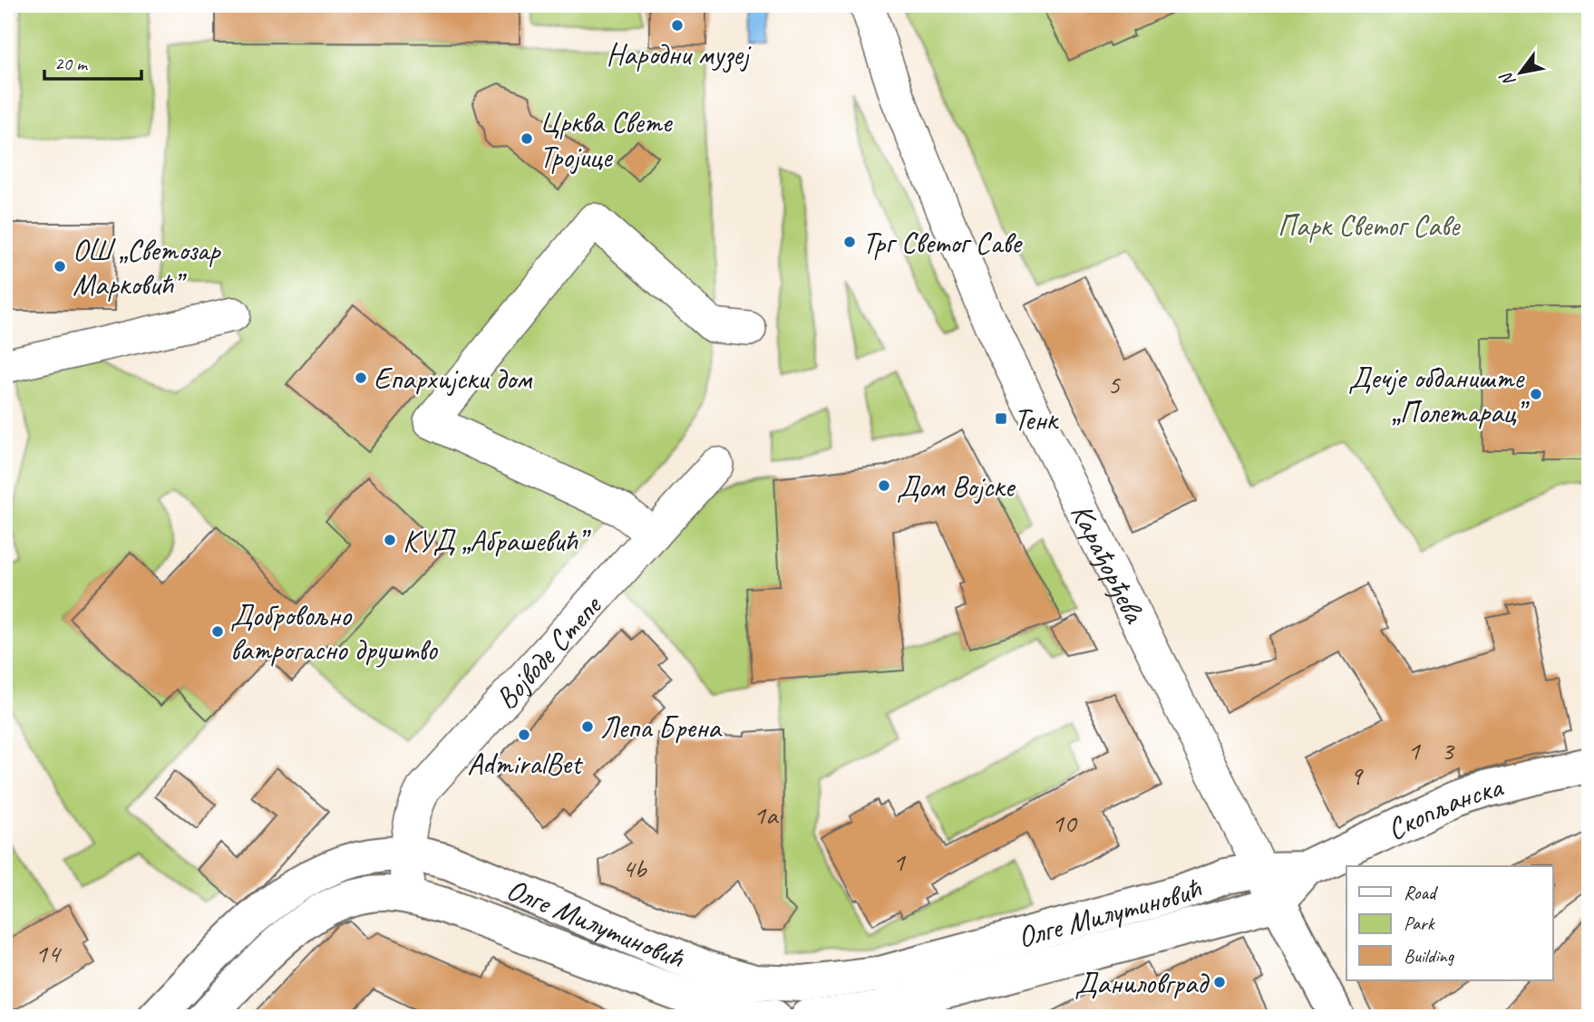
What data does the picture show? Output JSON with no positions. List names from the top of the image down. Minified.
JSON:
{"streets":{"street":["Карађорђева","Војводе Степе","Скопљанска","Олге Милутиновић"]},"crossings":[["Карађорђева","Олге Милутиновић"],["Војводе Степе","Олге Милутиновић"],["Скопљанска","Олге Милутиновић"]],"parks":["Парк Светог Саве"],"places":{"other":["Народни музеј","Црква Свете Тројице","Трг Светог Саве","ОШ „Светозар Марковић”","Епархијски дом","Дечје обданиште „Полетарац”","Дом Војске","КУД „Абрашевић”","Добровољно ватрогасно друштво","Лепа Брена","AdmiralBet","Даниловград"],"transit":["Тенк"]},"house_numbers":["5","1","3","9","1a","10","1","4b","14"],"legend":["Road","Park","Building"],"scale_bar":"20 m","north":"bottom left"}
